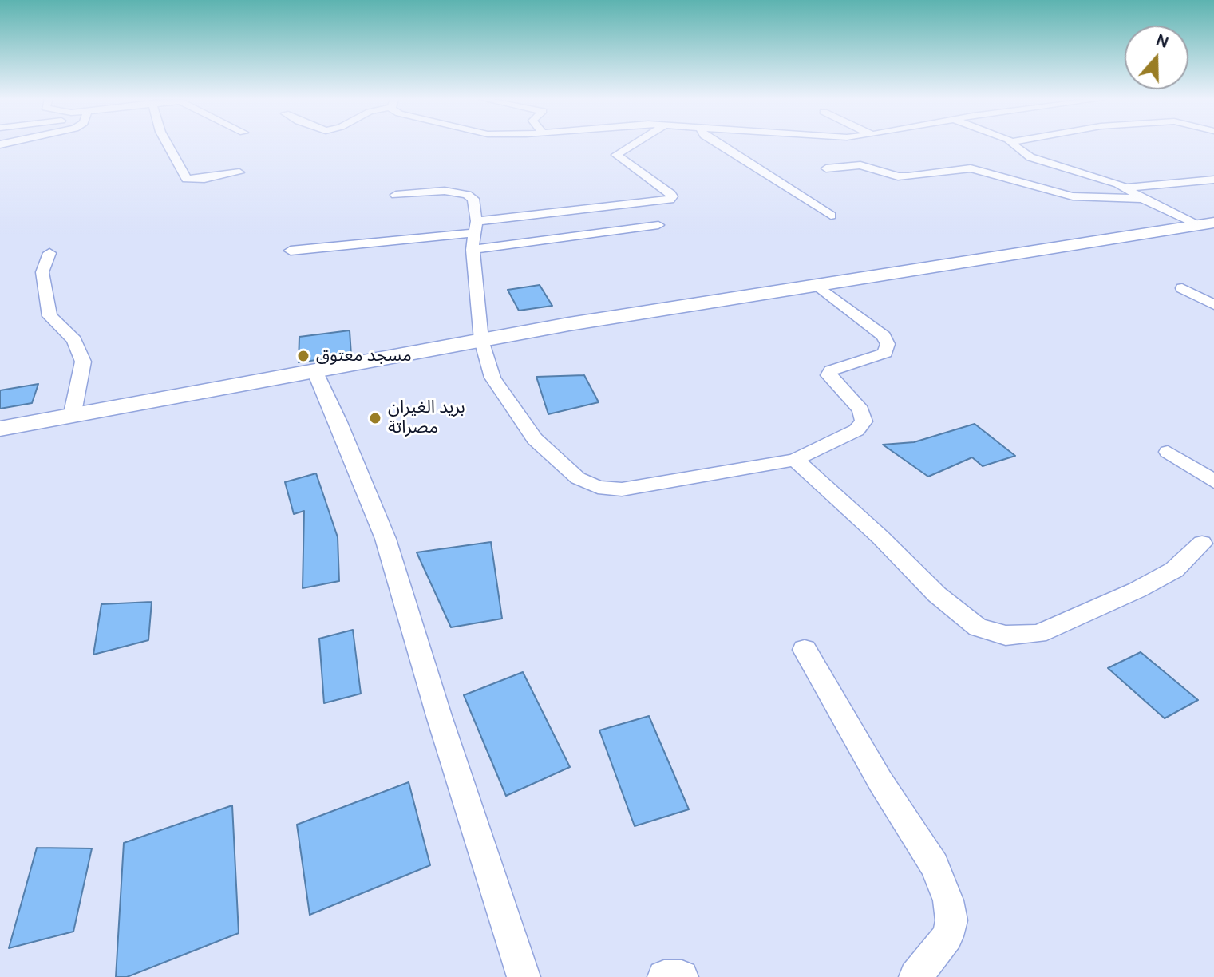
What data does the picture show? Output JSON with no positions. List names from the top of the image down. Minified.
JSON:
{"places":["مسجد معتوق","بريد الغيران مصراتة"],"north":"top"}
